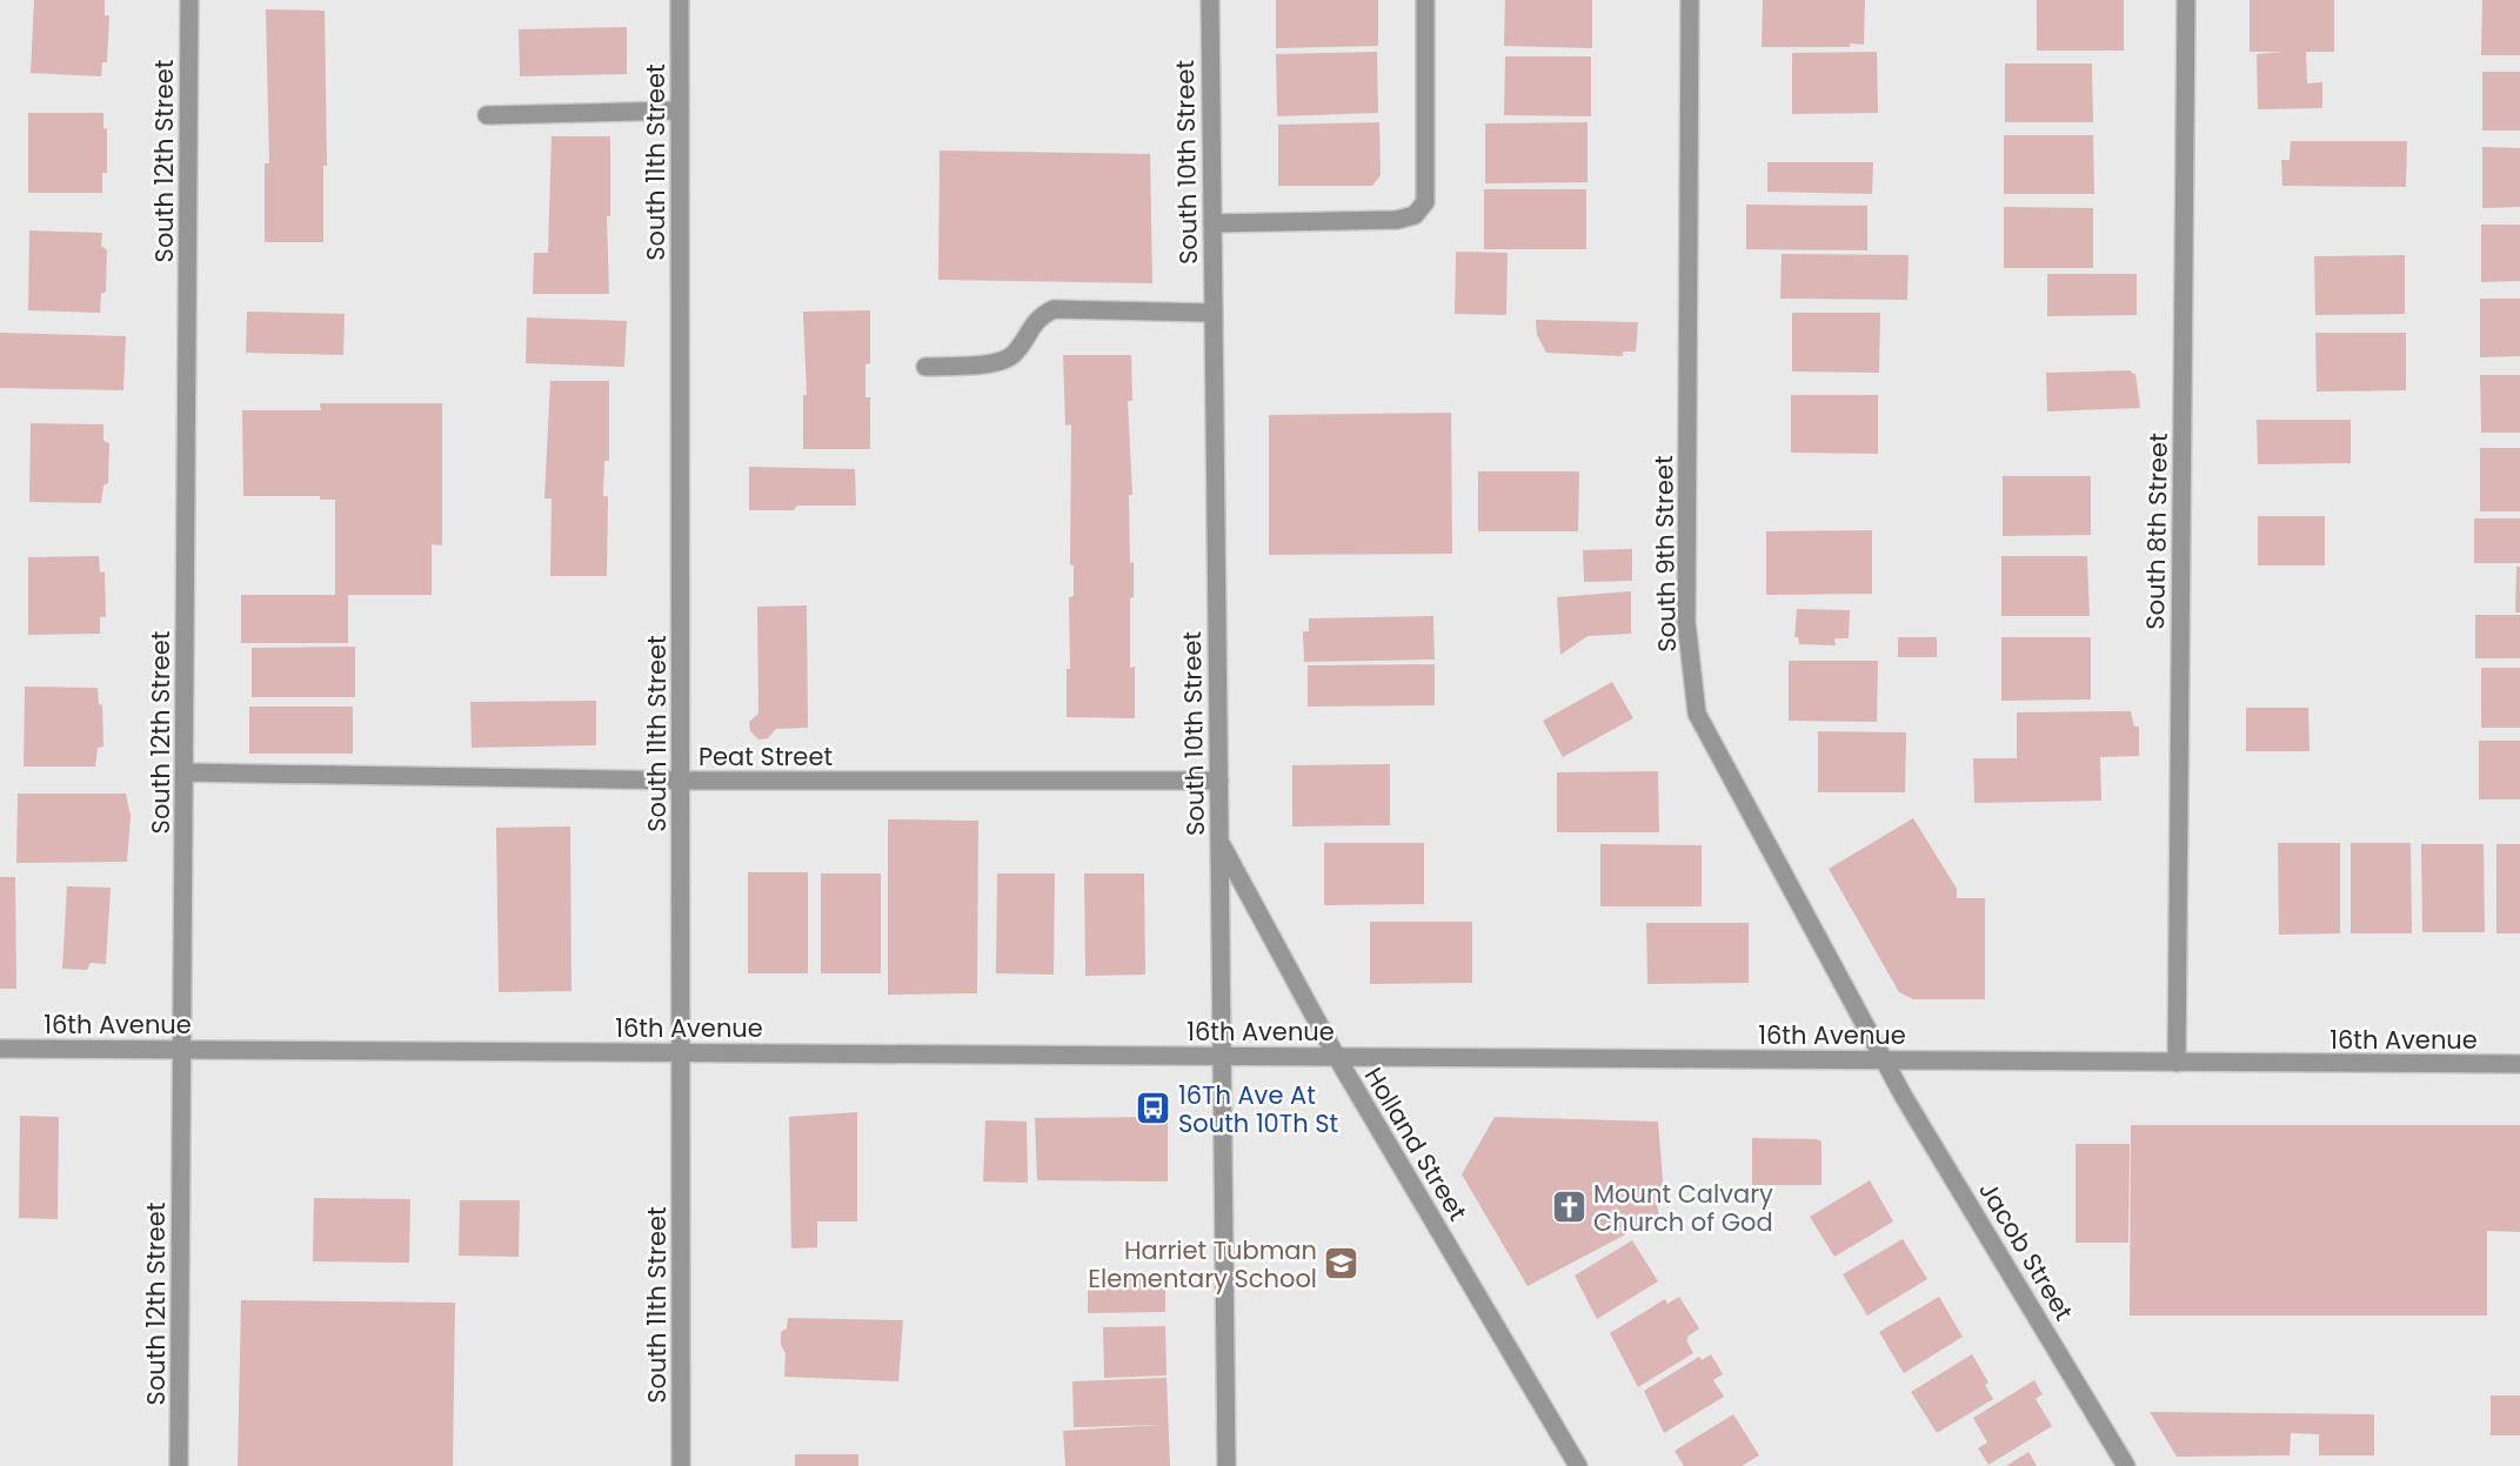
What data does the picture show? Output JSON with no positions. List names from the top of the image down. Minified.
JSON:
{"streets":{"street":["South 12th Street","South 11th Street","South 10th Street","South 8th Street","South 9th Street","Peat Street","16th Avenue","Holland Street","Jacob Street"]},"crossings":[["South 12th Street","Peat Street"],["South 12th Street","16th Avenue"],["South 11th Street","Peat Street"],["South 11th Street","16th Avenue"],["South 10th Street","Peat Street"],["South 10th Street","16th Avenue"],["South 10th Street","Holland Street"],["South 8th Street","16th Avenue"],["South 9th Street","16th Avenue"],["South 9th Street","Jacob Street"],["16th Avenue","Holland Street"],["16th Avenue","Jacob Street"]],"places":{"bus stop":["16Th Ave At South 10Th St"],"church":["Mount Calvary Church of God"],"school or university":["Harriet Tubman Elementary School"]}}
